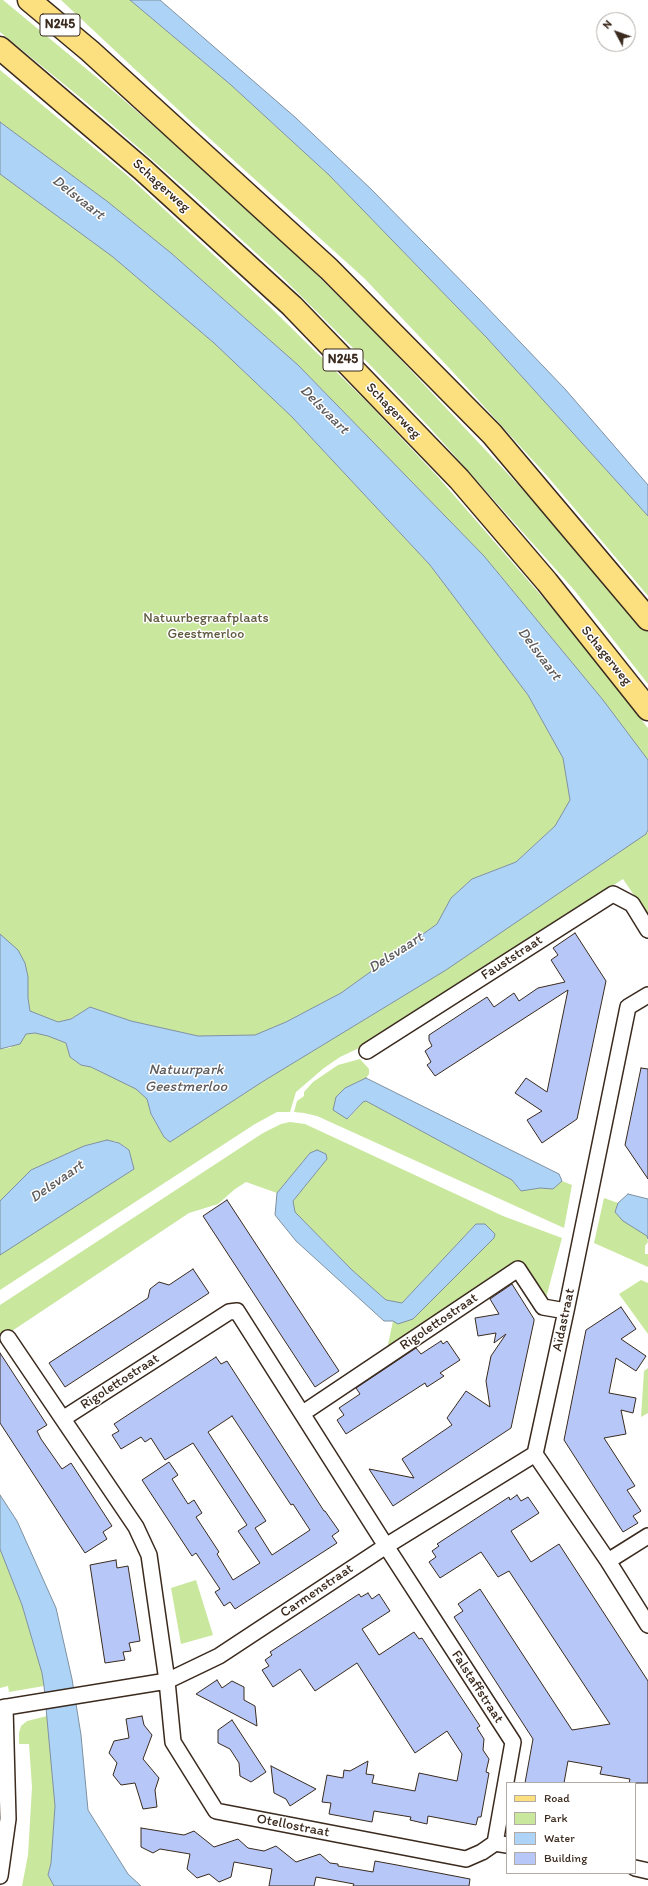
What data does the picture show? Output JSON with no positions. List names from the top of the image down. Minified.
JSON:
{"streets":{"main road":["N245","Schagerweg"],"street":["Fauststraat","Aïdastraat","Rigolettostraat","Carmenstraat","Falstaffstraat","Otellostraat"]},"crossings":[["Aïdastraat","Rigolettostraat"],["Aïdastraat","Carmenstraat"],["Rigolettostraat","Carmenstraat"],["Rigolettostraat","Falstaffstraat"],["Carmenstraat","Falstaffstraat"],["Carmenstraat","Otellostraat"],["Falstaffstraat","Otellostraat"]],"water":["Delsvaart","Natuurpark Geestmerloo"],"parks":["Natuurbegraafplaats Geestmerloo"],"legend":["Road","Park","Water","Building"],"north":"top left"}
